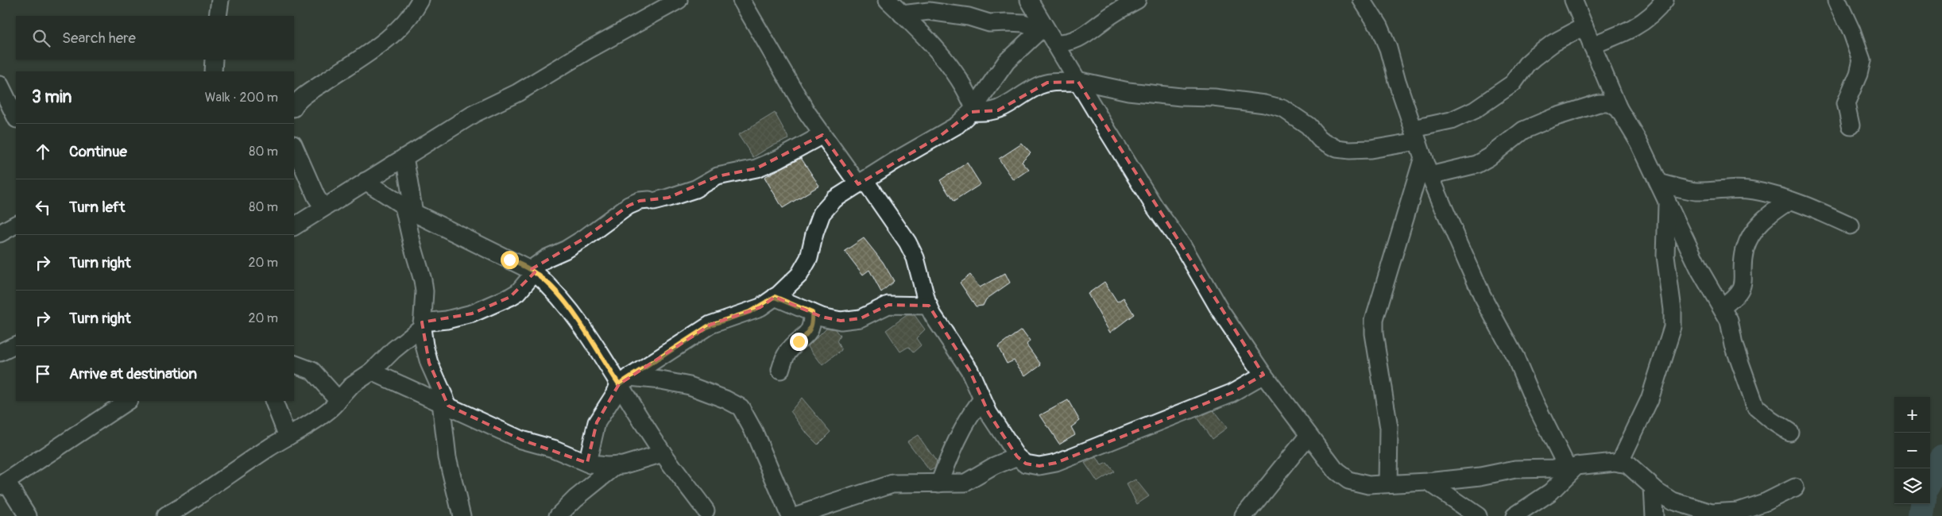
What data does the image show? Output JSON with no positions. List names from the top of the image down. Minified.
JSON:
{"page":{"search":"Search here","heading":["3 min","Walk · 200 m"],"list":[["Continue","80 m"],["Turn left","80 m"],["Turn right","20 m"],["Turn right","20 m"],"Arrive at destination"],"map_buttons":["+","−"]}}
